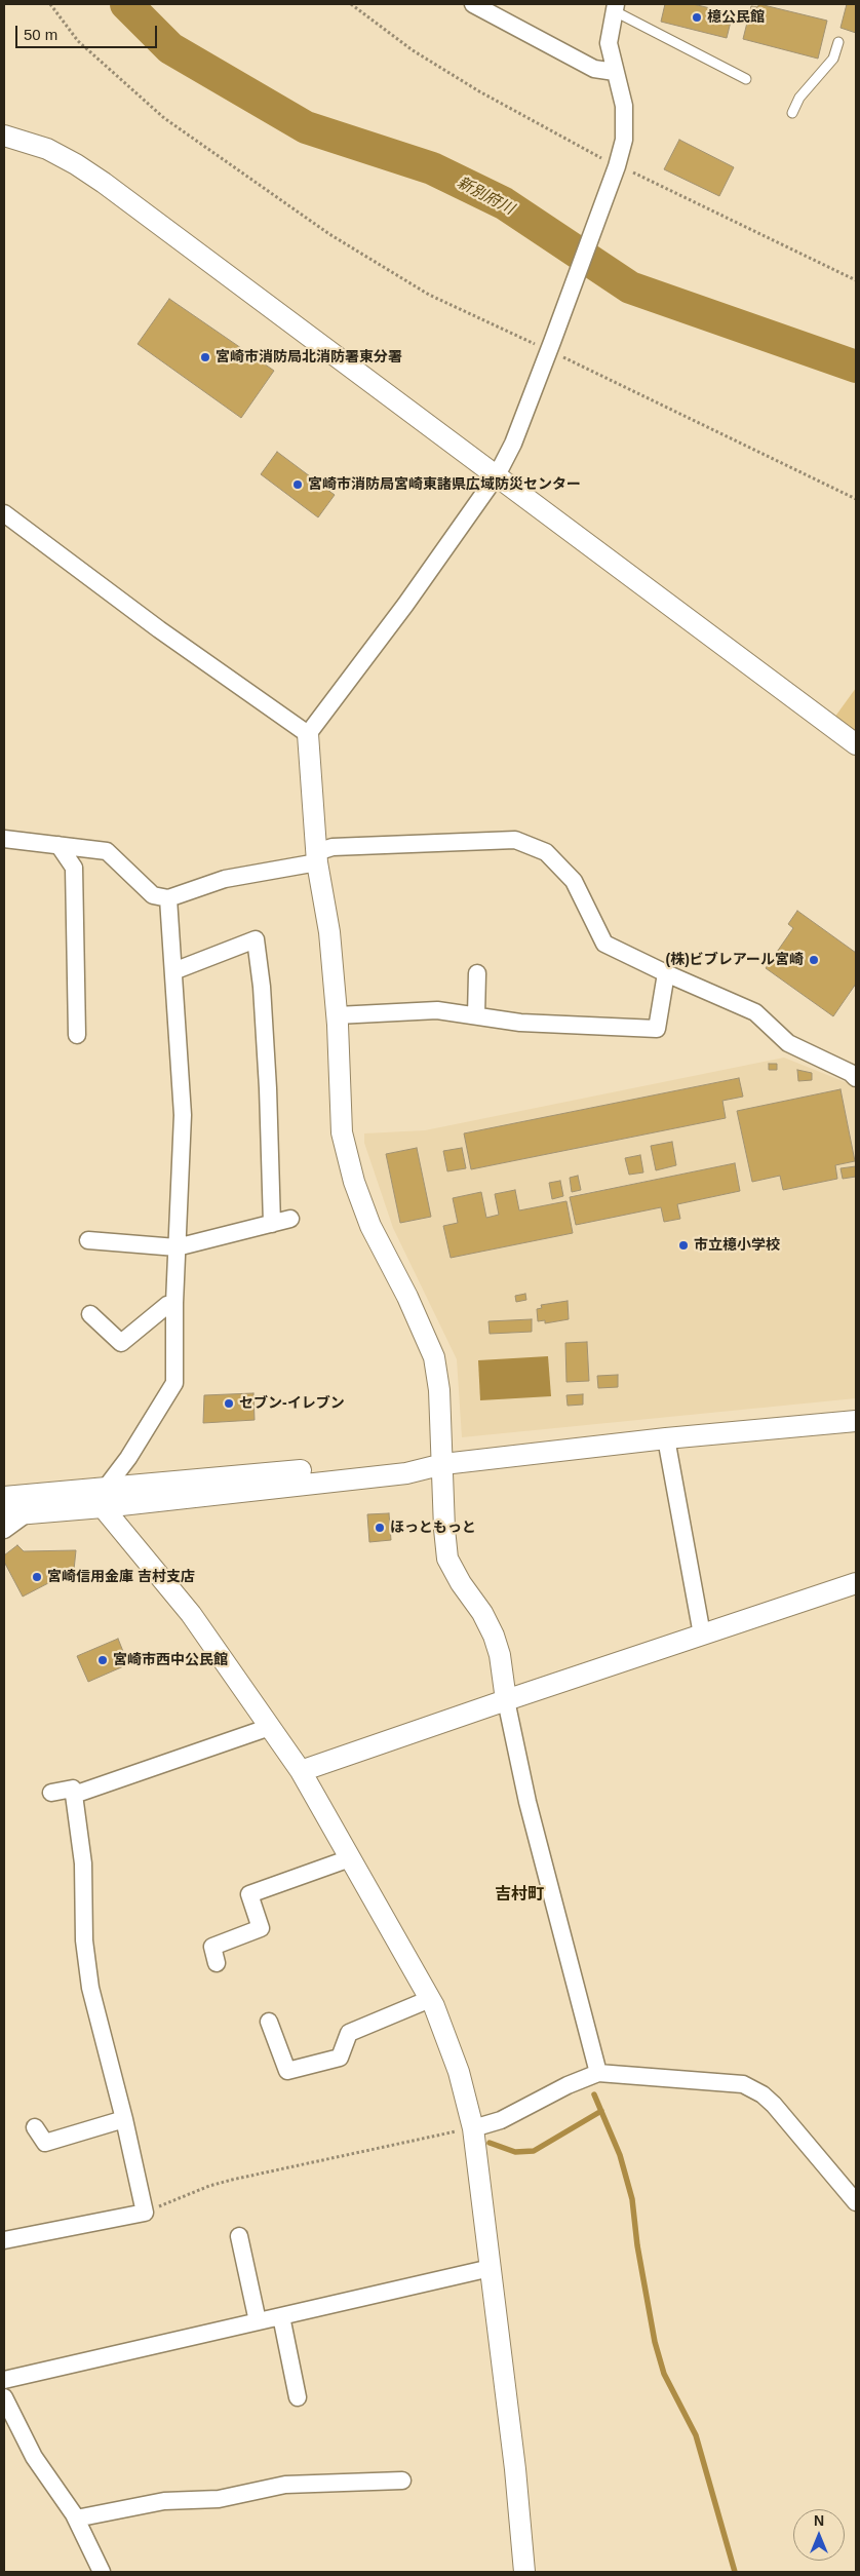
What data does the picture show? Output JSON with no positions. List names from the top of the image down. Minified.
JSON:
{"districts":["吉村町"],"water":["新別府川"],"places":["檍公民館","宮崎市消防局北消防署東分署","宮崎市消防局宮崎東諸県広域防災センター","(株)ビブレアール宮崎","市立檍小学校","セブン-イレブン","ほっともっと","宮崎信用金庫 吉村支店","宮崎市西中公民館"],"scale_bar":"50 m","north":"top"}
